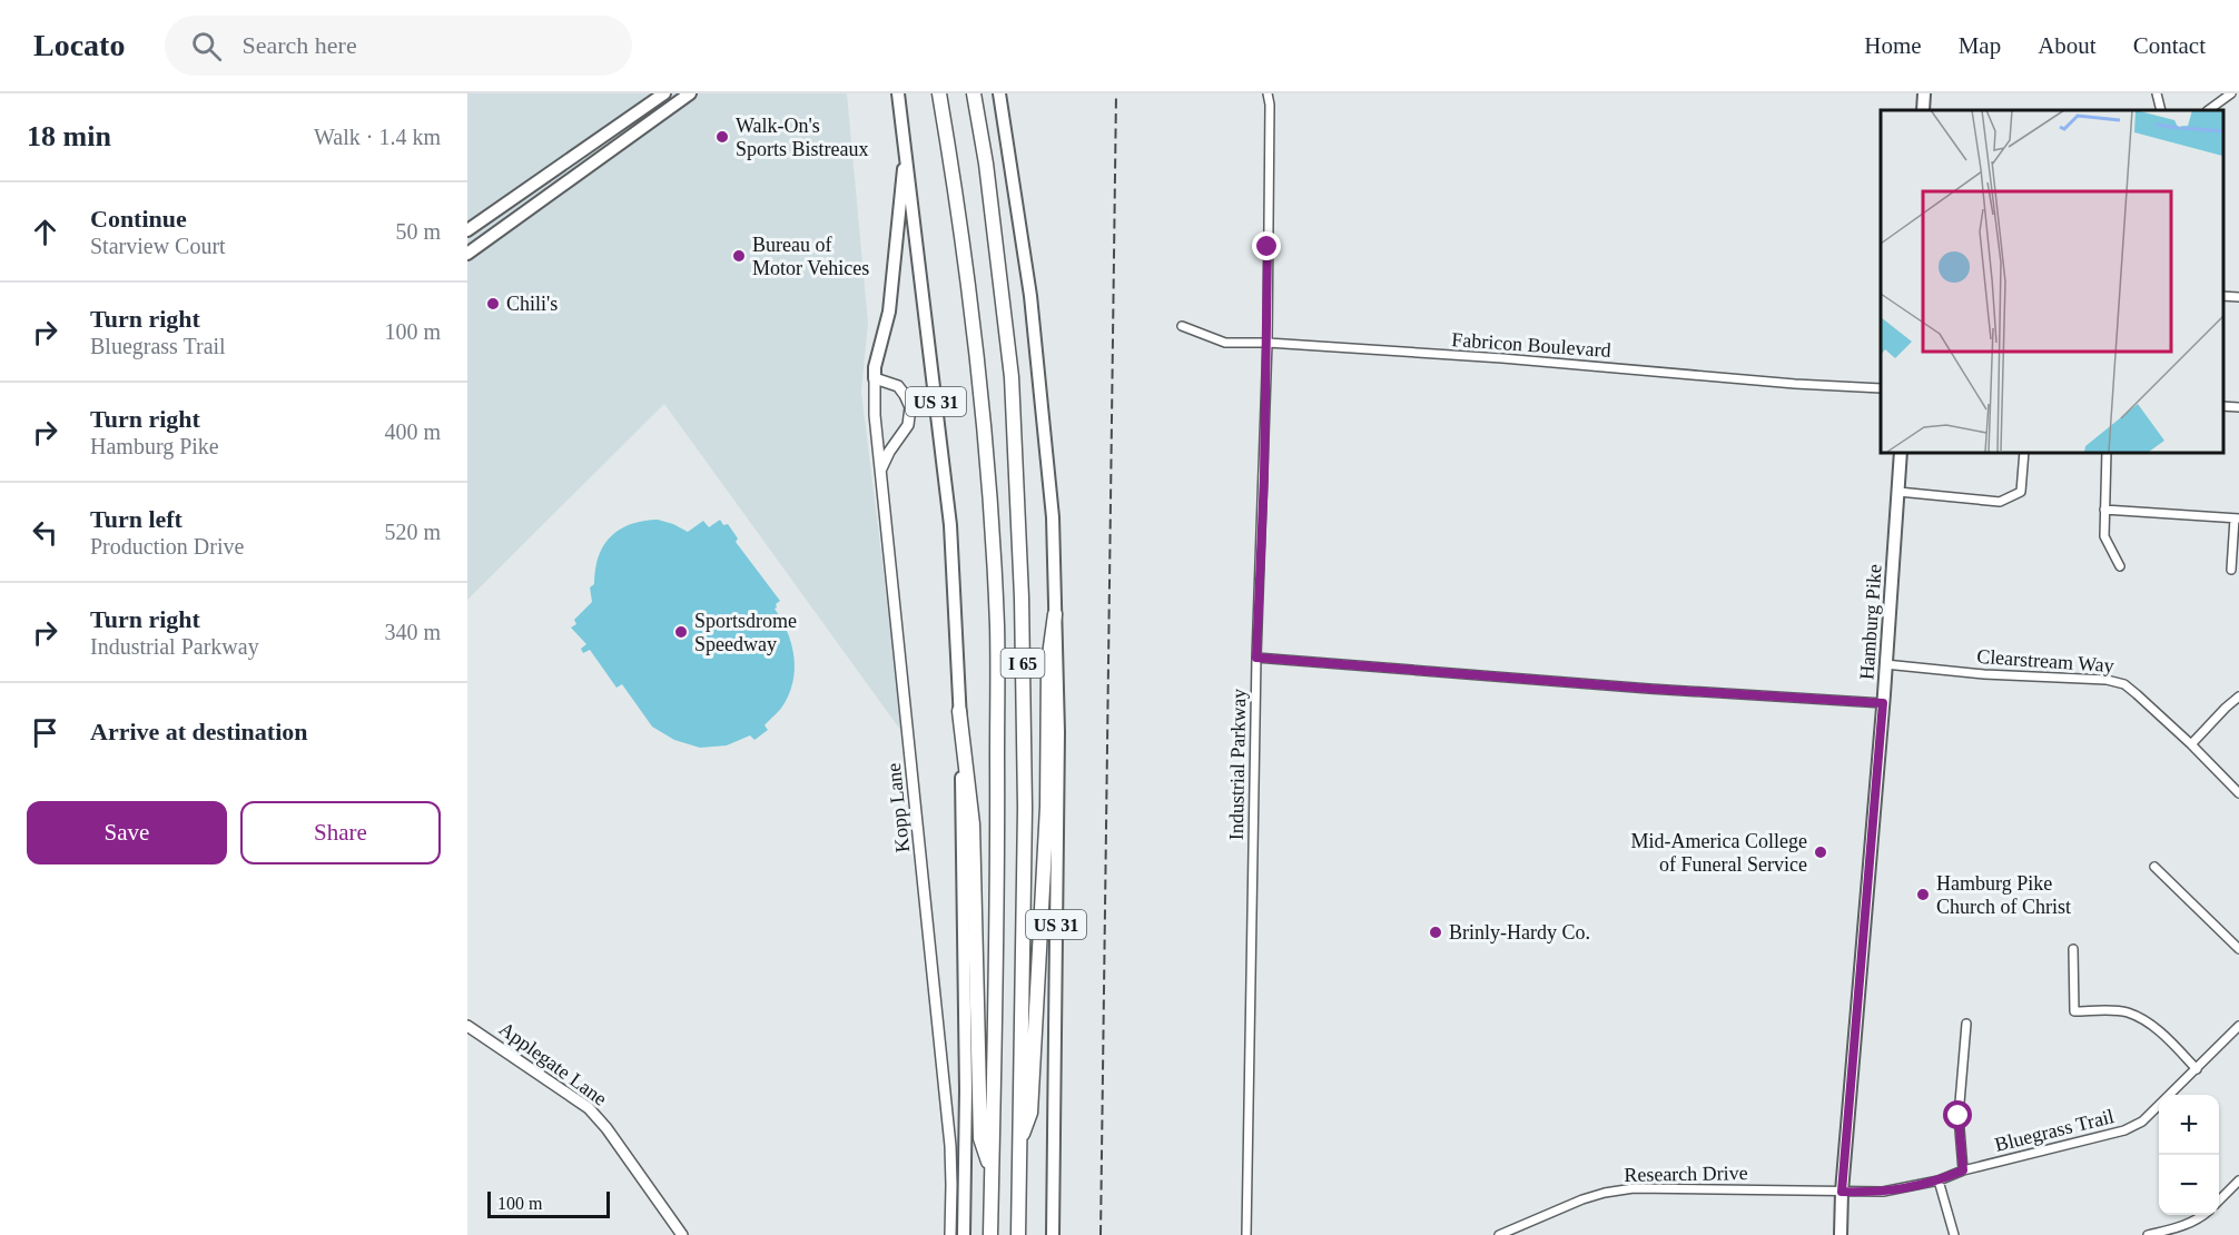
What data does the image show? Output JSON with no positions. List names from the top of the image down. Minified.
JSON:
{"streets":{"highway":["I 65"],"main road":["US 31","Hamburg Pike"],"street":["Fabricon Boulevard","Clearstream Way","Industrial Parkway","Kopp Lane","Applegate Lane","Bluegrass Trail","Research Drive"]},"crossings":[["Fabricon Boulevard","Industrial Parkway"],["Hamburg Pike","Clearstream Way"],["Hamburg Pike","Bluegrass Trail"],["Hamburg Pike","Research Drive"],["Bluegrass Trail","Research Drive"]],"places":["Walk-On's Sports Bistreaux","Bureau of Motor Vehices","Chili's","Sportsdrome Speedway","Mid-America College of Funeral Service","Hamburg Pike Church of Christ","Brinly-Hardy Co."],"scale_bar":"100 m","page":{"header":"Locato","search":"Search here","nav":["Home","Map","About","Contact"],"heading":["18 min","Walk · 1.4 km"],"list":[["Continue","Starview Court","50 m"],["Turn right","Bluegrass Trail","100 m"],["Turn right","Hamburg Pike","400 m"],["Turn left","Production Drive","520 m"],["Turn right","Industrial Parkway","340 m"],"Arrive at destination"],"buttons":["Save","Share"],"map_buttons":["+","−"],"scale":"100 m"}}
